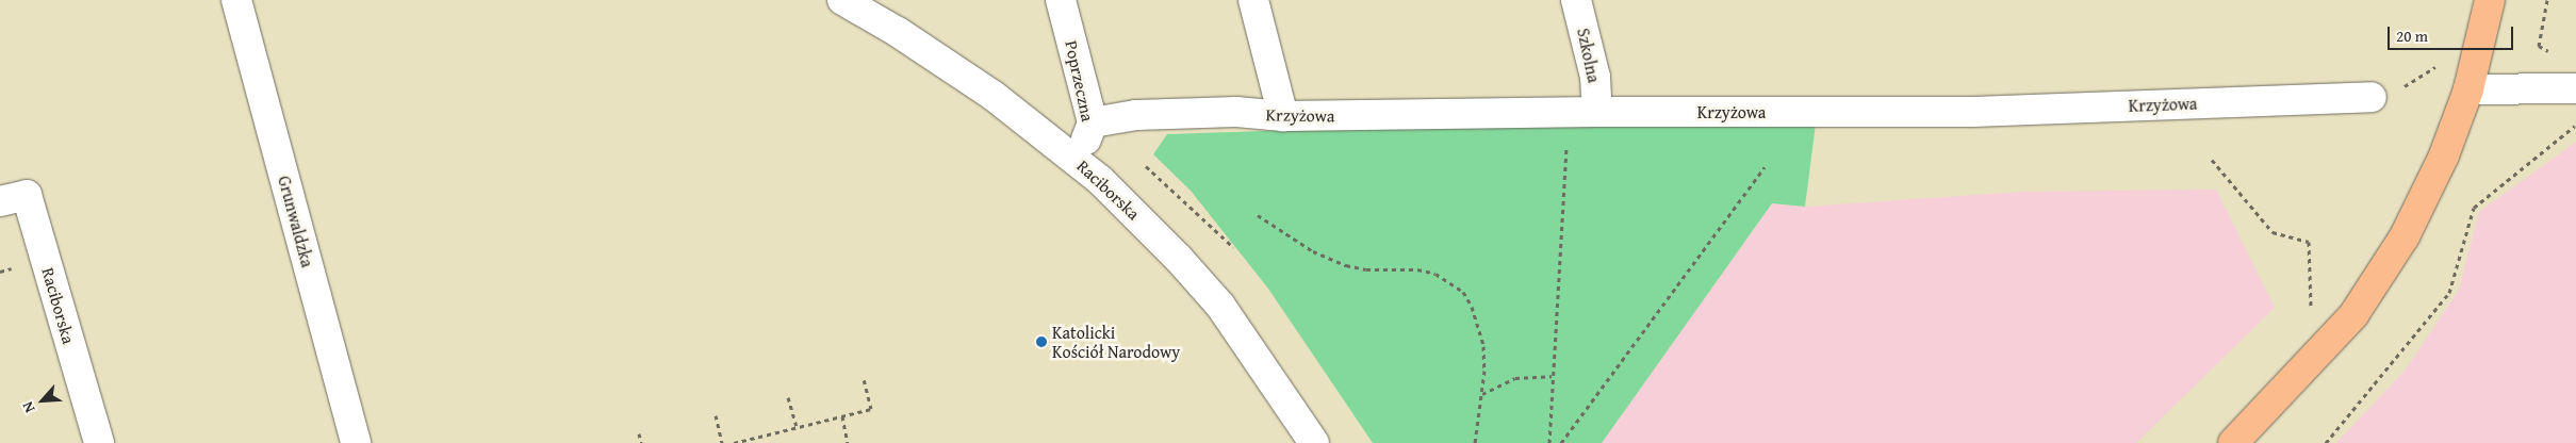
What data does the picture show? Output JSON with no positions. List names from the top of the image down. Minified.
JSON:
{"streets":{"street":["Szkolna","Poprzeczna","Krzyżowa","Raciborska","Grunwaldzka"]},"crossings":[["Szkolna","Krzyżowa"],["Poprzeczna","Krzyżowa"],["Poprzeczna","Raciborska"]],"places":["Katolicki Kościół Narodowy"],"scale_bar":"20 m","north":"bottom left"}
